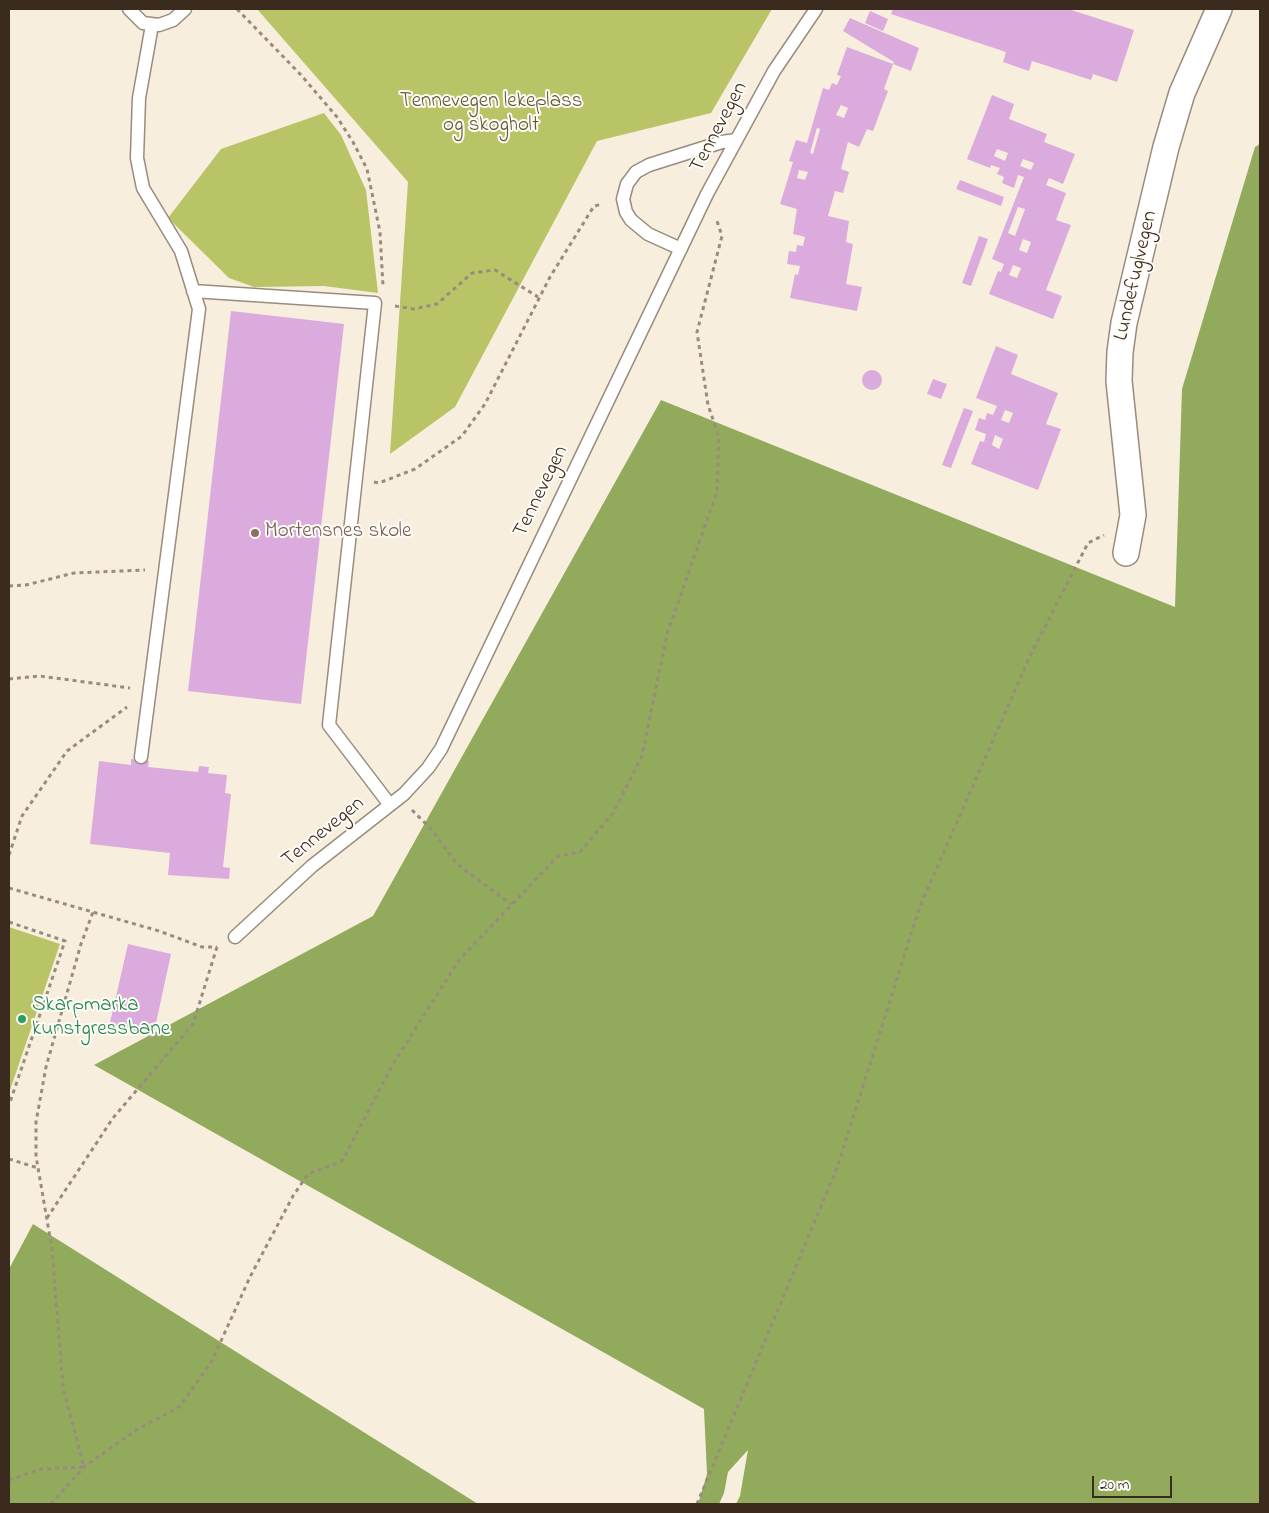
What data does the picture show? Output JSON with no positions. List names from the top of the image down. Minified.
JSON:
{"streets":{"street":["Lundefuglvegen"],"lane":["Tennevegen"]},"parks":["Tennevegen lekeplass og skogholt"],"places":["Mortensnes skole","Skarpmarka kunstgressbane"],"scale_bar":"20 m"}
